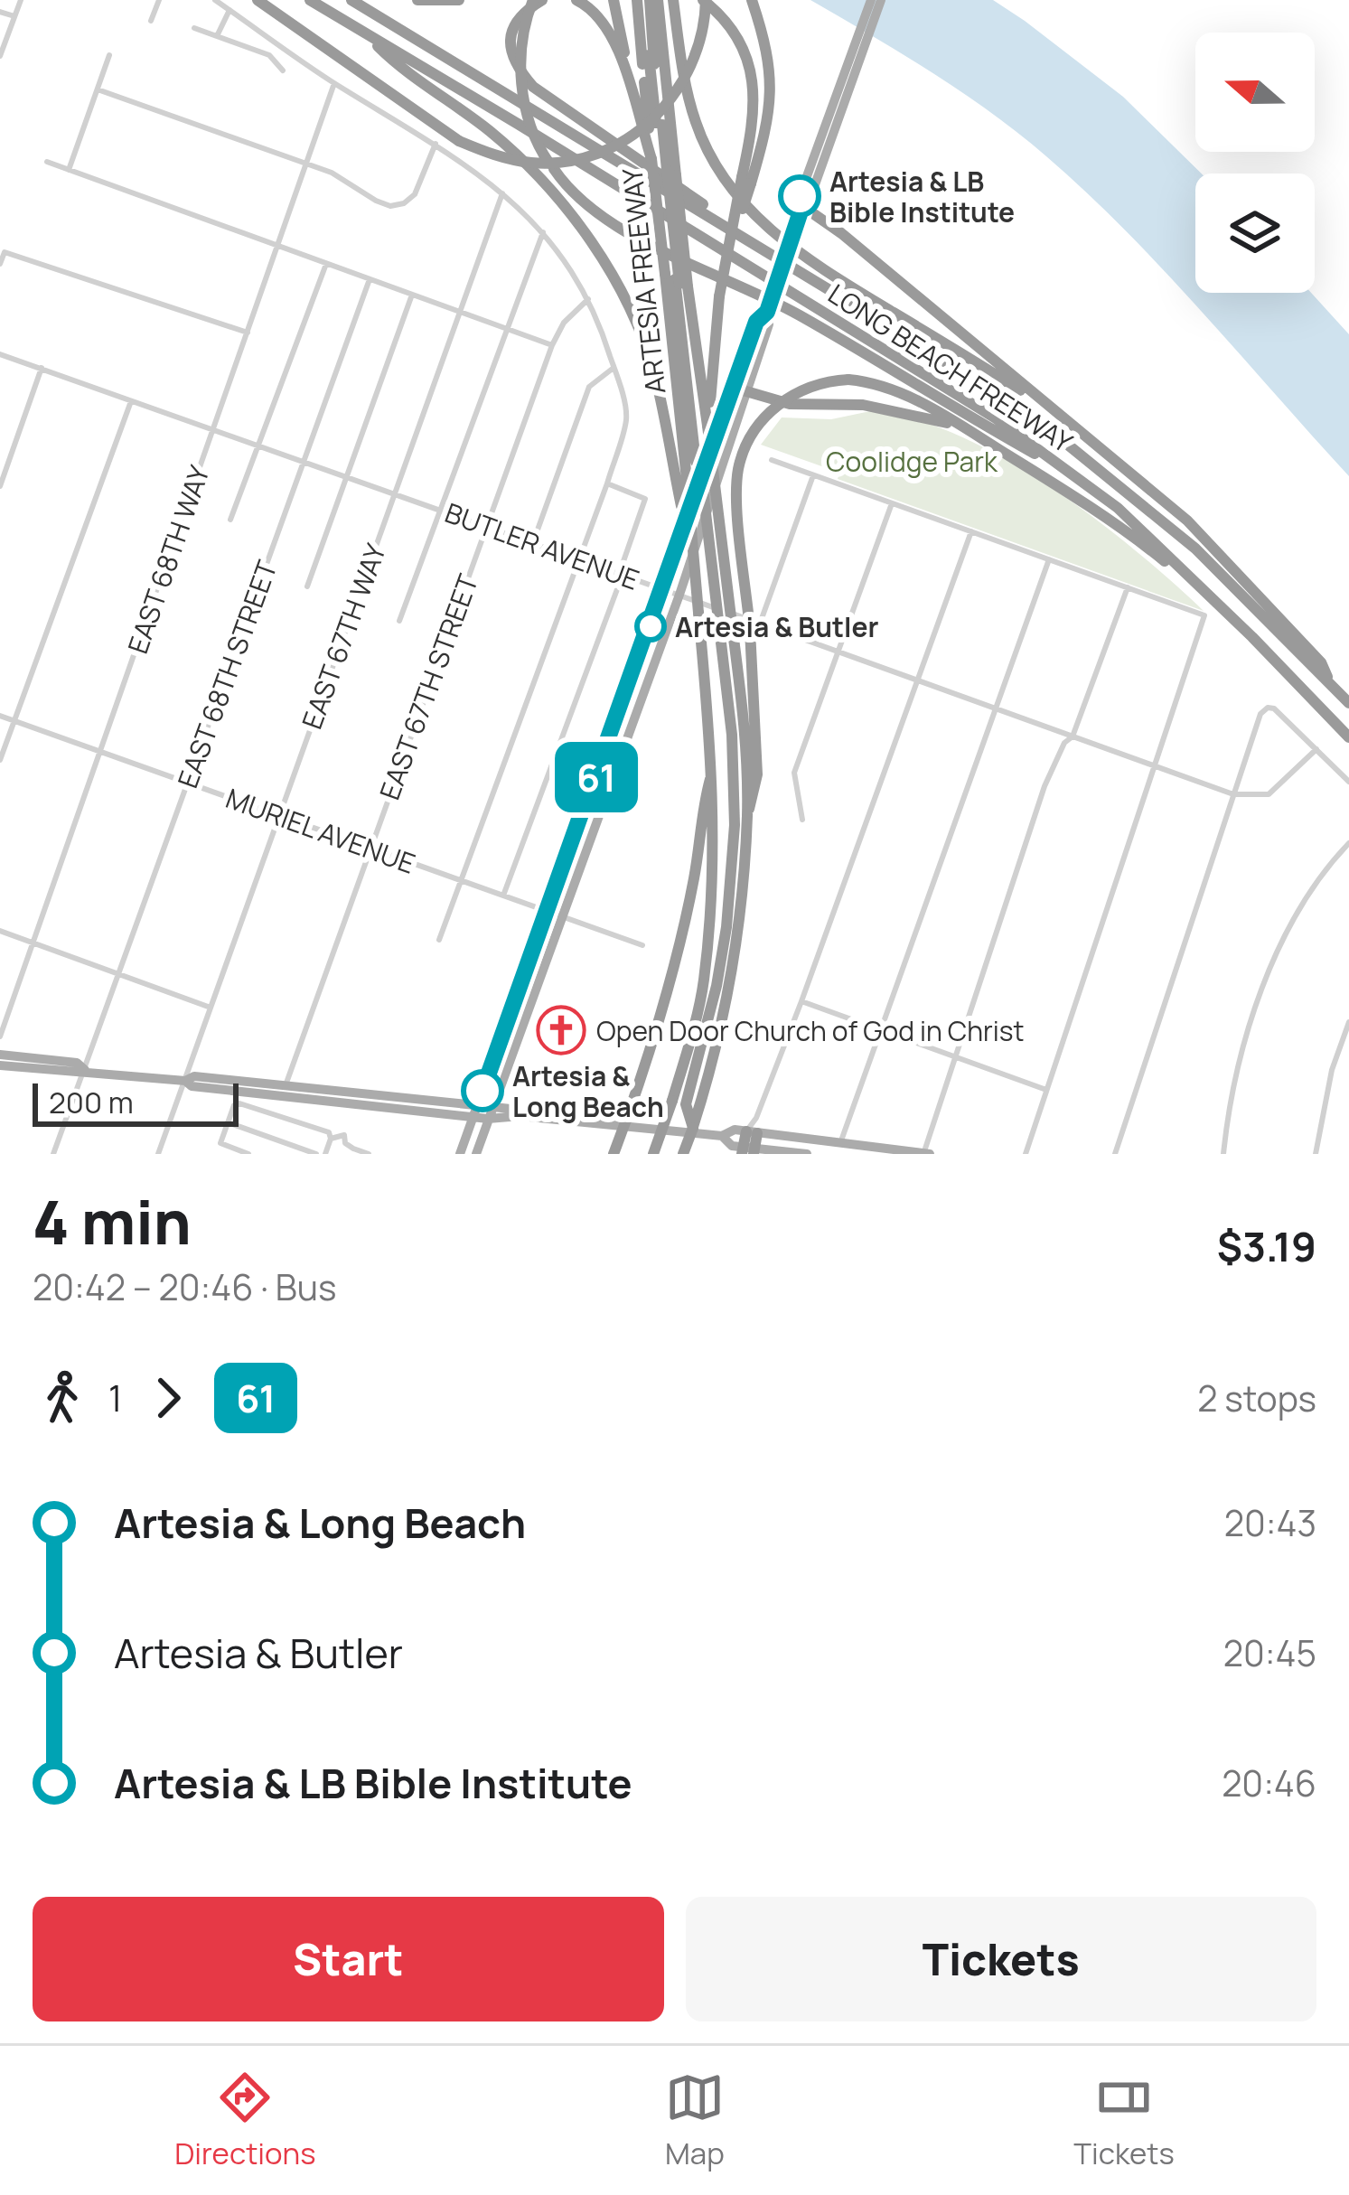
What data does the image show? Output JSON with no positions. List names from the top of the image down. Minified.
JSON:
{"streets":{"highway":["ARTESIA FREEWAY","LONG BEACH FREEWAY"],"street":["BUTLER AVENUE","EAST 68TH WAY","EAST 67TH WAY","EAST 68TH STREET","EAST 67TH STREET","MURIEL AVENUE"]},"crossings":[["BUTLER AVENUE","EAST 68TH WAY"],["BUTLER AVENUE","EAST 67TH WAY"],["BUTLER AVENUE","EAST 68TH STREET"],["BUTLER AVENUE","EAST 67TH STREET"],["EAST 68TH WAY","MURIEL AVENUE"],["EAST 67TH WAY","MURIEL AVENUE"],["EAST 68TH STREET","MURIEL AVENUE"],["EAST 67TH STREET","MURIEL AVENUE"]],"parks":["Coolidge Park"],"places":{"other":["Artesia & LB Bible Institute","Artesia & Butler","Artesia & Long Beach"],"church":["Open Door Church of God in Christ"]},"lines":["bus line 61"],"scale_bar":"200 m","north":"left","page":{"on_map":"61","scale":"200 m","heading":["4 min","20:42 – 20:46 · Bus","$3.19"],"legs":["1","61","2 stops"],"list":[{"name":"Artesia & Long Beach","value":"20:43"},{"name":"Artesia & Butler","value":"20:45"},{"name":"Artesia & LB Bible Institute","value":"20:46"}],"buttons":["Start","Tickets"],"tabs":["Directions","Map","Tickets"]}}
